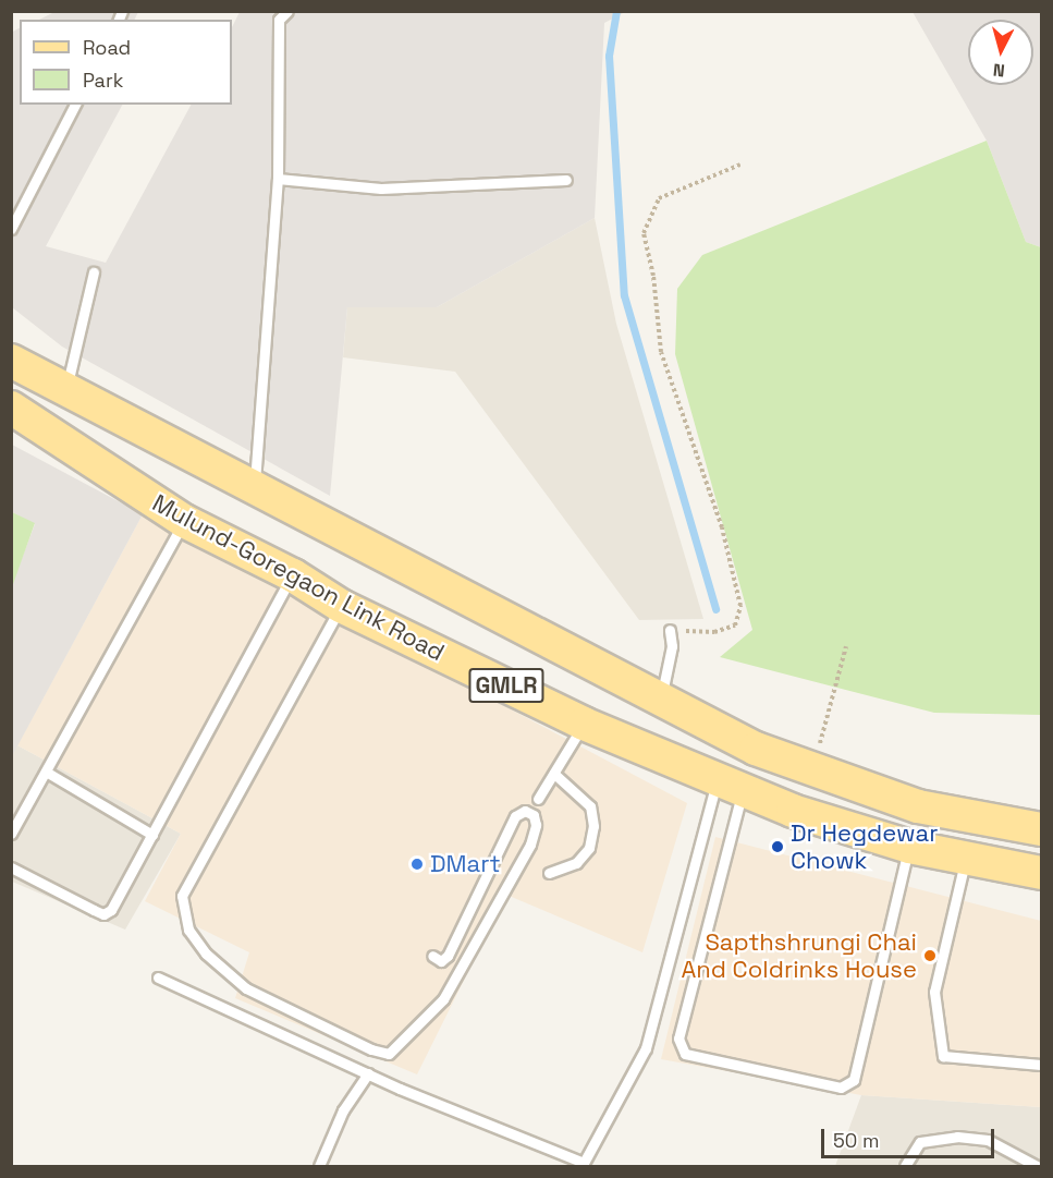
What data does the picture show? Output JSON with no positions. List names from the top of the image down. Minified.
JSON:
{"streets":{"main road":["Mulund-Goregaon Link Road","GMLR"]},"places":["Dr Hegdewar Chowk","DMart","Sapthshrungi Chai And Coldrinks House"],"legend":["Road","Park"],"scale_bar":"50 m","north":"bottom"}
